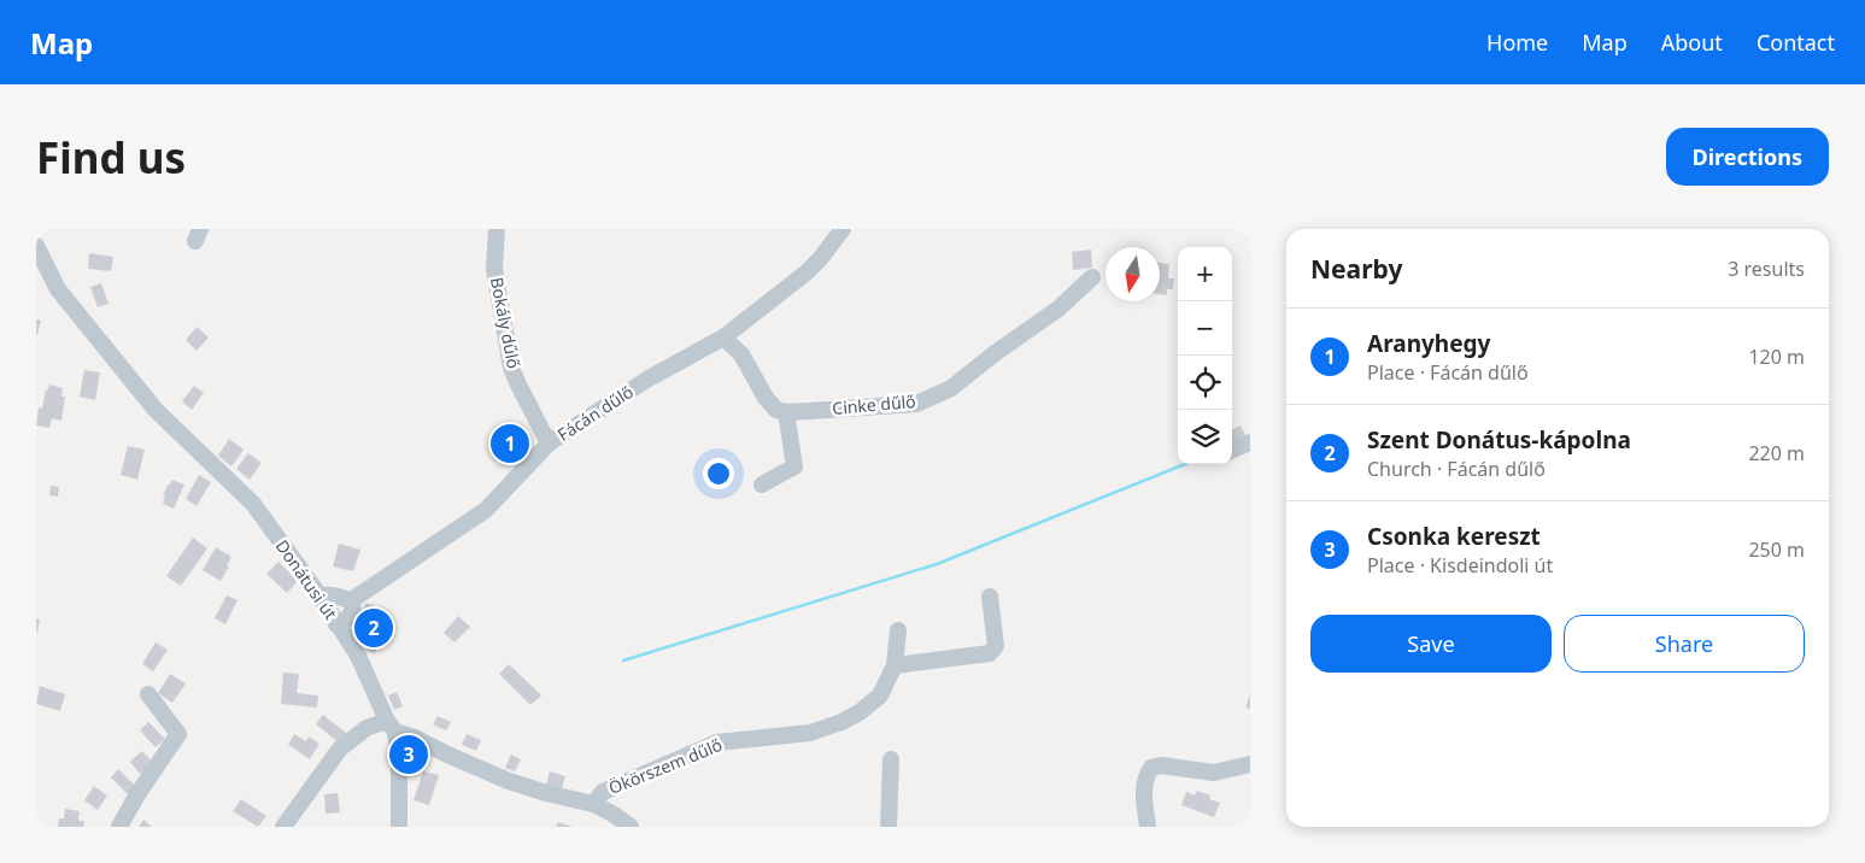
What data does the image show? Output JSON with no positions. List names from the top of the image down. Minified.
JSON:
{"streets":{"street":["Bokály dűlő","Cinke dűlő","Fácán dűlő","Donátusi út","Ökörszem dűlő"]},"crossings":[["Bokály dűlő","Fácán dűlő"],["Fácán dűlő","Donátusi út"]],"north":"bottom","page":{"header":"Map","nav":["Home","Map","About","Contact"],"buttons":["Directions",["Save","Share"]],"title":"Find us","heading":["Nearby","3 results"],"map_buttons":["+","−"],"list":[{"mark":"1","name":"Aranyhegy","note":"Place · Fácán dűlő","value":"120 m"},{"mark":"2","name":"Szent Donátus-kápolna","note":"Church · Fácán dűlő","value":"220 m"},{"mark":"3","name":"Csonka kereszt","note":"Place · Kisdeindoli út","value":"250 m"}],"pins":["1","2","3"]}}
